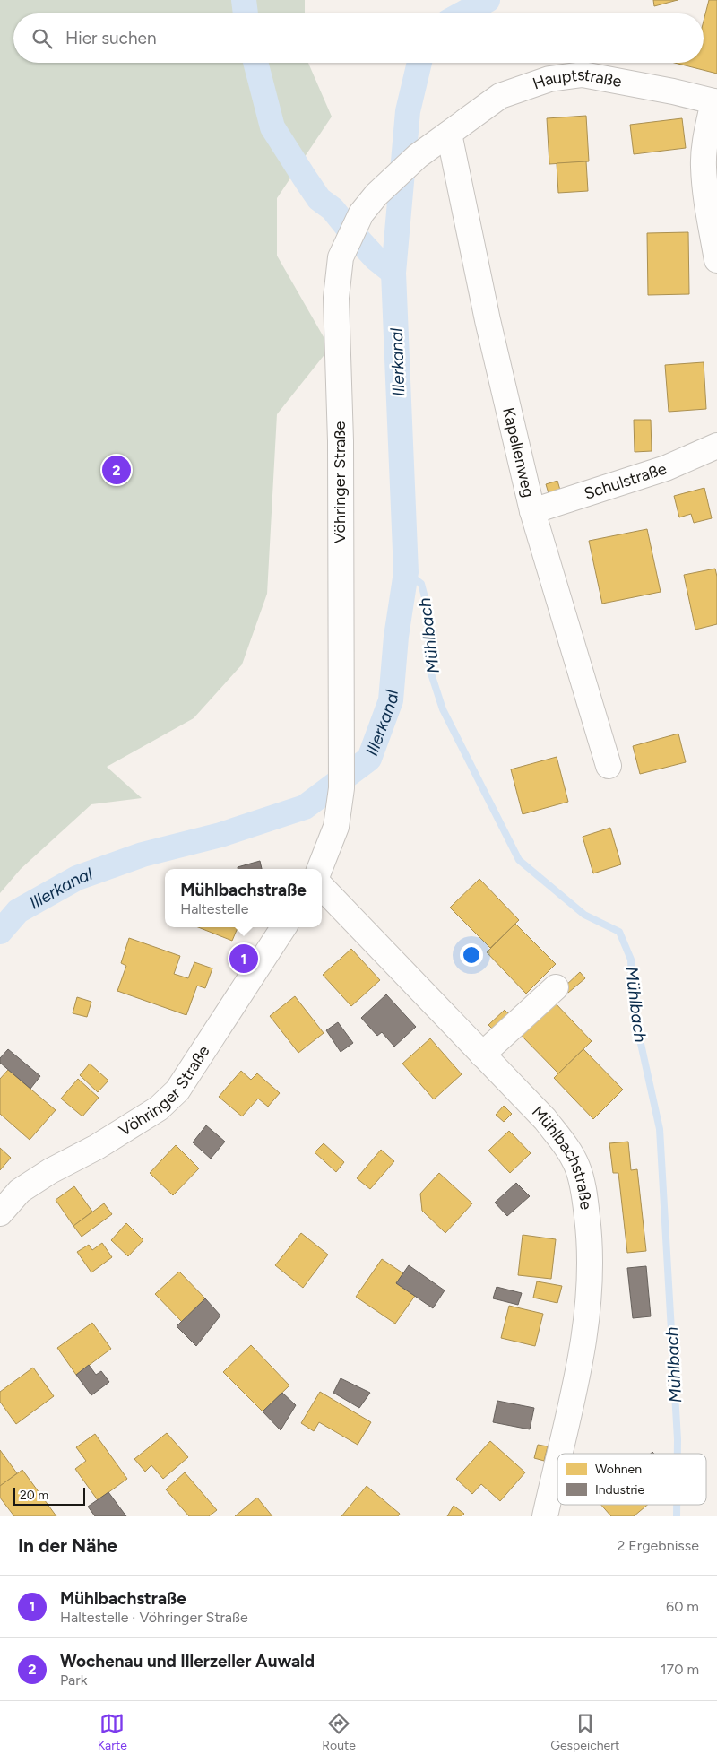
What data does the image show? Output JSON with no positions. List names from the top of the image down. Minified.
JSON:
{"streets":{"street":["Hauptstraße","Kapellenweg","Schulstraße","Vöhringer Straße","Mühlbachstraße"]},"crossings":[["Hauptstraße","Kapellenweg"],["Hauptstraße","Vöhringer Straße"],["Kapellenweg","Schulstraße"],["Kapellenweg","Vöhringer Straße"]],"water":["Illerkanal","Mühlbach"],"legend":["Wohnen","Industrie"],"scale_bar":"20 m","page":{"search":"Hier suchen","pins":["2","1"],"popup":["Mühlbachstraße","Haltestelle"],"scale":"20 m","heading":["In der Nähe","2 Ergebnisse"],"list":[{"mark":"1","name":"Mühlbachstraße","note":"Haltestelle · Vöhringer Straße","value":"60 m"},{"mark":"2","name":"Wochenau und Illerzeller Auwald","note":"Park","value":"170 m"}],"nav":["Karte","Route","Gespeichert"]}}
